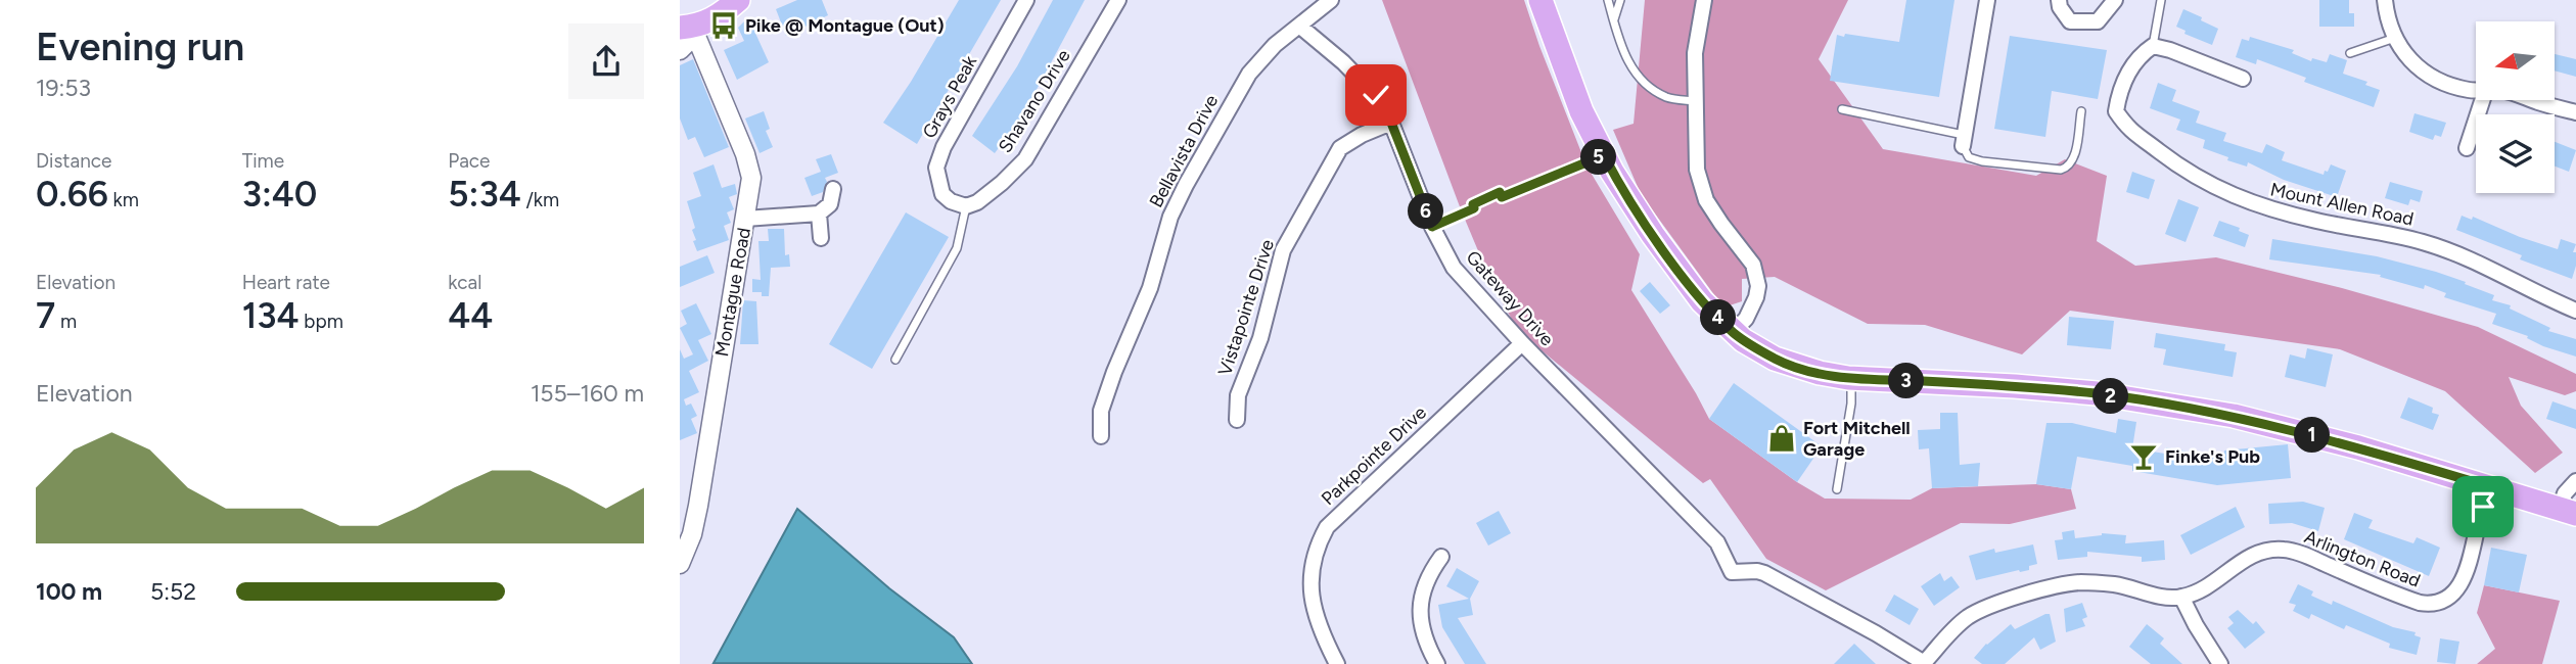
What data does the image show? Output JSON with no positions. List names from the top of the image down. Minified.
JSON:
{"streets":{"street":["Grays Peak","Shavano Drive","Bellavista Drive","Mount Allen Road","Montague Road","Gateway Drive","Vistapointe Drive","Parkpointe Drive","Arlington Road"]},"crossings":[["Grays Peak","Shavano Drive"],["Bellavista Drive","Gateway Drive"],["Gateway Drive","Vistapointe Drive"],["Gateway Drive","Parkpointe Drive"]],"places":{"bus stop":["Pike @ Montague (Out)"],"shop":["Fort Mitchell Garage"],"bar":["Finke's Pub"]},"north":"left","page":{"heading":["Evening run","19:53"],"stats":[["Distance","0.66 km"],["Time","3:40"],["Pace","5:34 /km"],["Elevation","7 m"],["Heart rate","134 bpm"],["kcal","44"]],"pins":["5","6","4","3","2","1"],"chart":["Elevation","155–160 m"],"list":[{"name":"100 m","note":"5:52"}]}}
